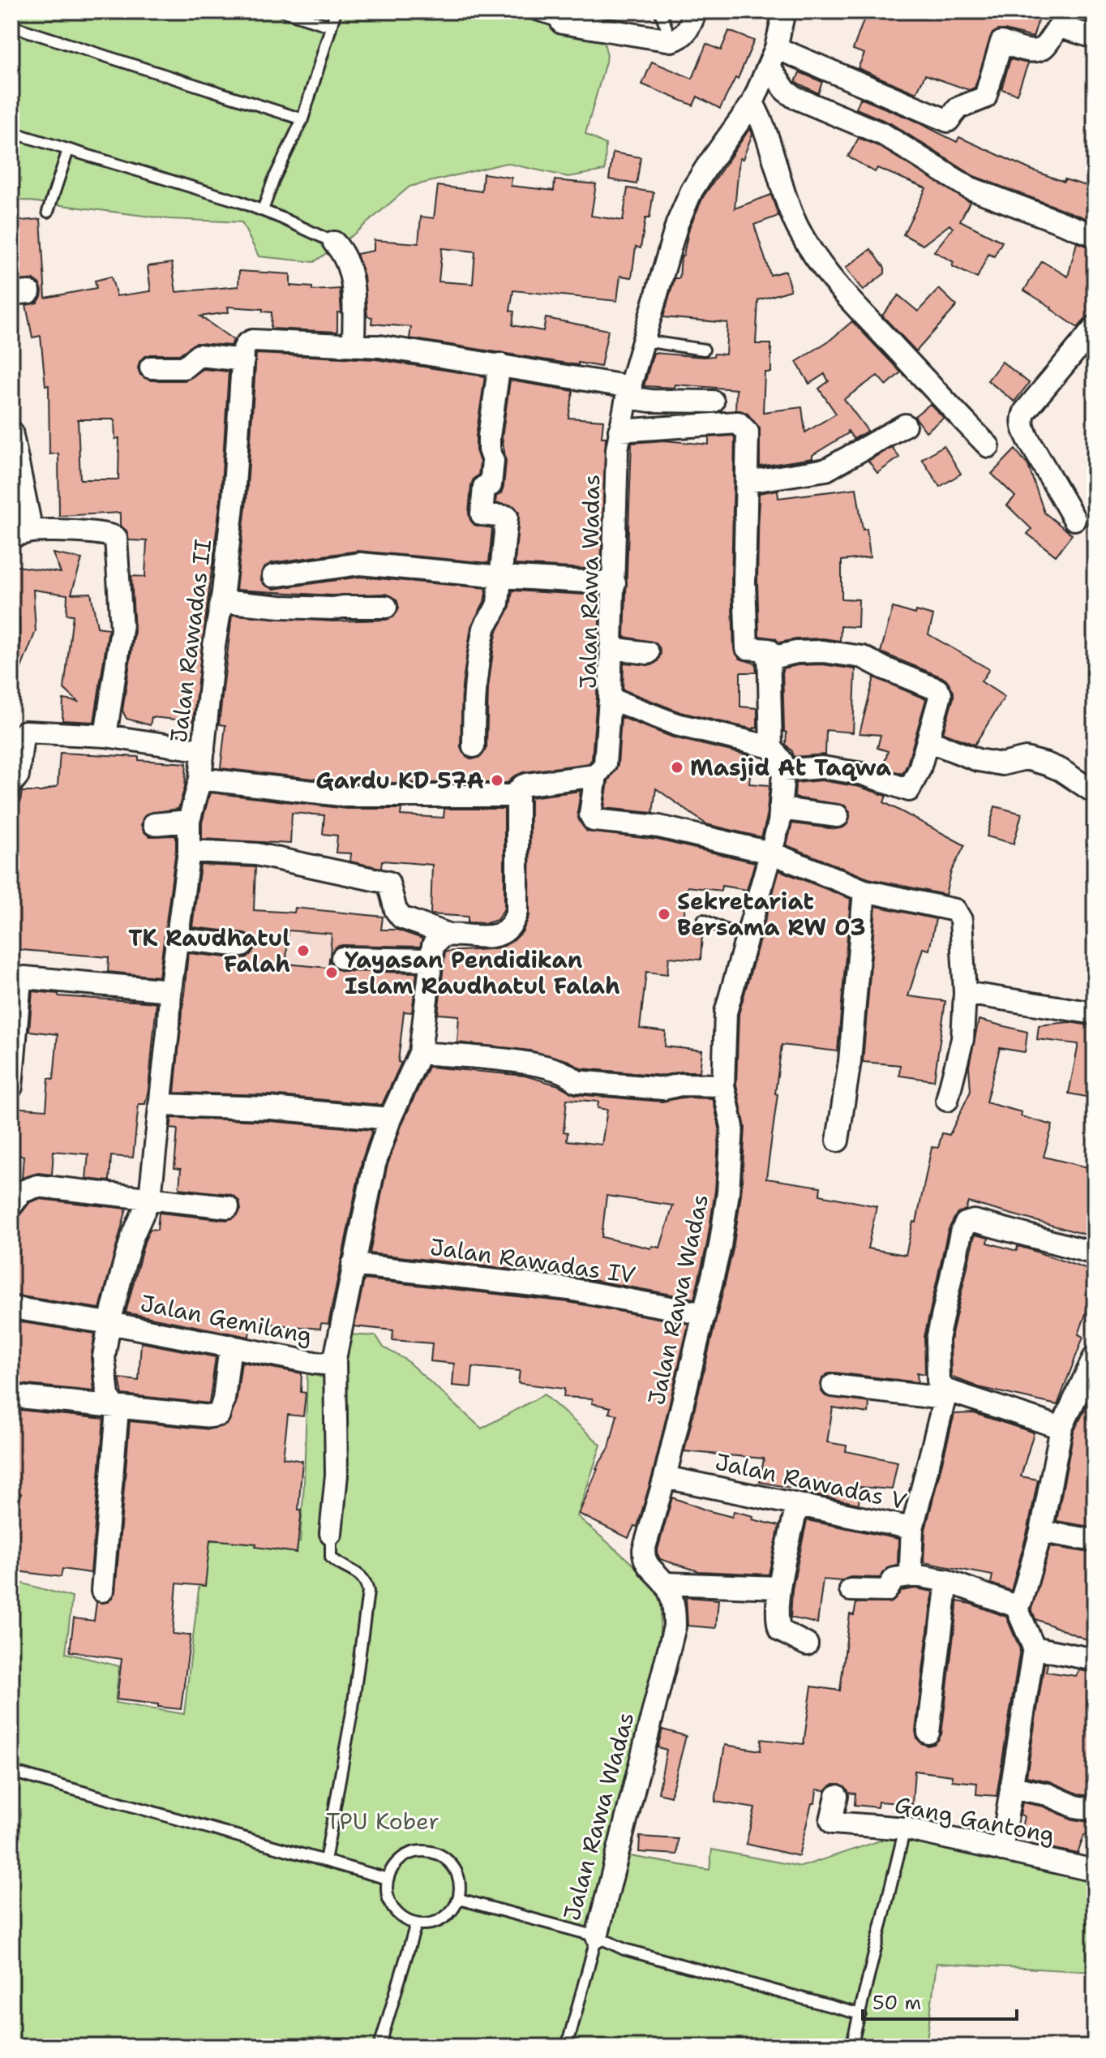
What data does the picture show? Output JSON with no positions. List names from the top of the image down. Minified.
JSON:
{"streets":{"street":["Jalan Rawa Wadas","Jalan Rawadas II","Jalan Rawadas IV","Jalan Gemilang","Jalan Rawadas V","Gang Gantong"]},"crossings":[["Jalan Rawa Wadas","Jalan Rawadas IV"],["Jalan Rawa Wadas","Jalan Rawadas V"],["Jalan Rawadas II","Jalan Gemilang"],["Jalan Rawadas IV","Jalan Gemilang"]],"parks":["TPU Kober"],"places":["Masjid At Taqwa","Gardu KD 57A","Sekretariat Bersama RW 03","TK Raudhatul Falah","Yayasan Pendidikan Islam Raudhatul Falah"],"scale_bar":"50 m"}
